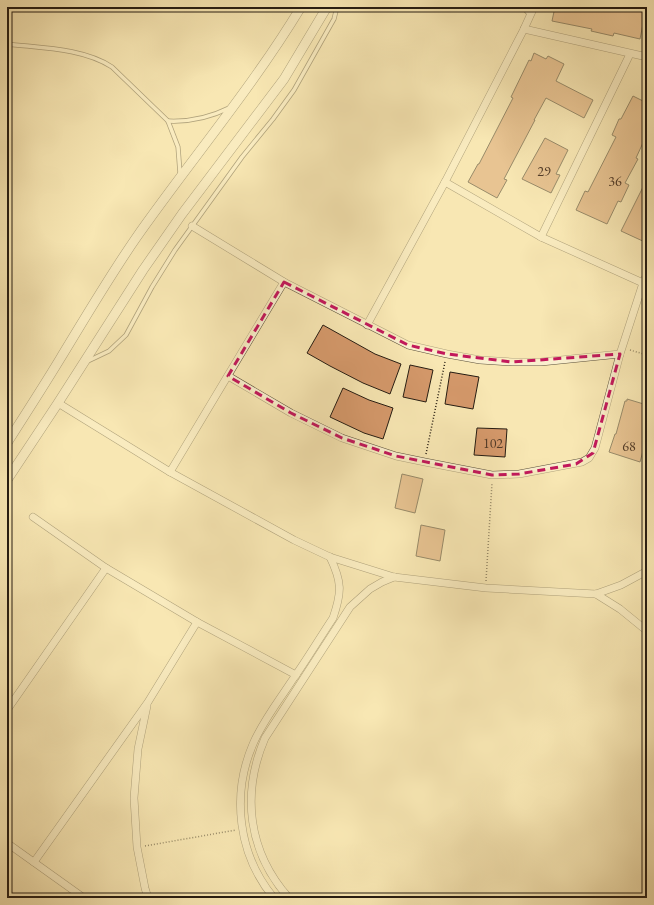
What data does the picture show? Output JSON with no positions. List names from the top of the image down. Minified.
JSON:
{"house_numbers":["29","36","102","68"]}
